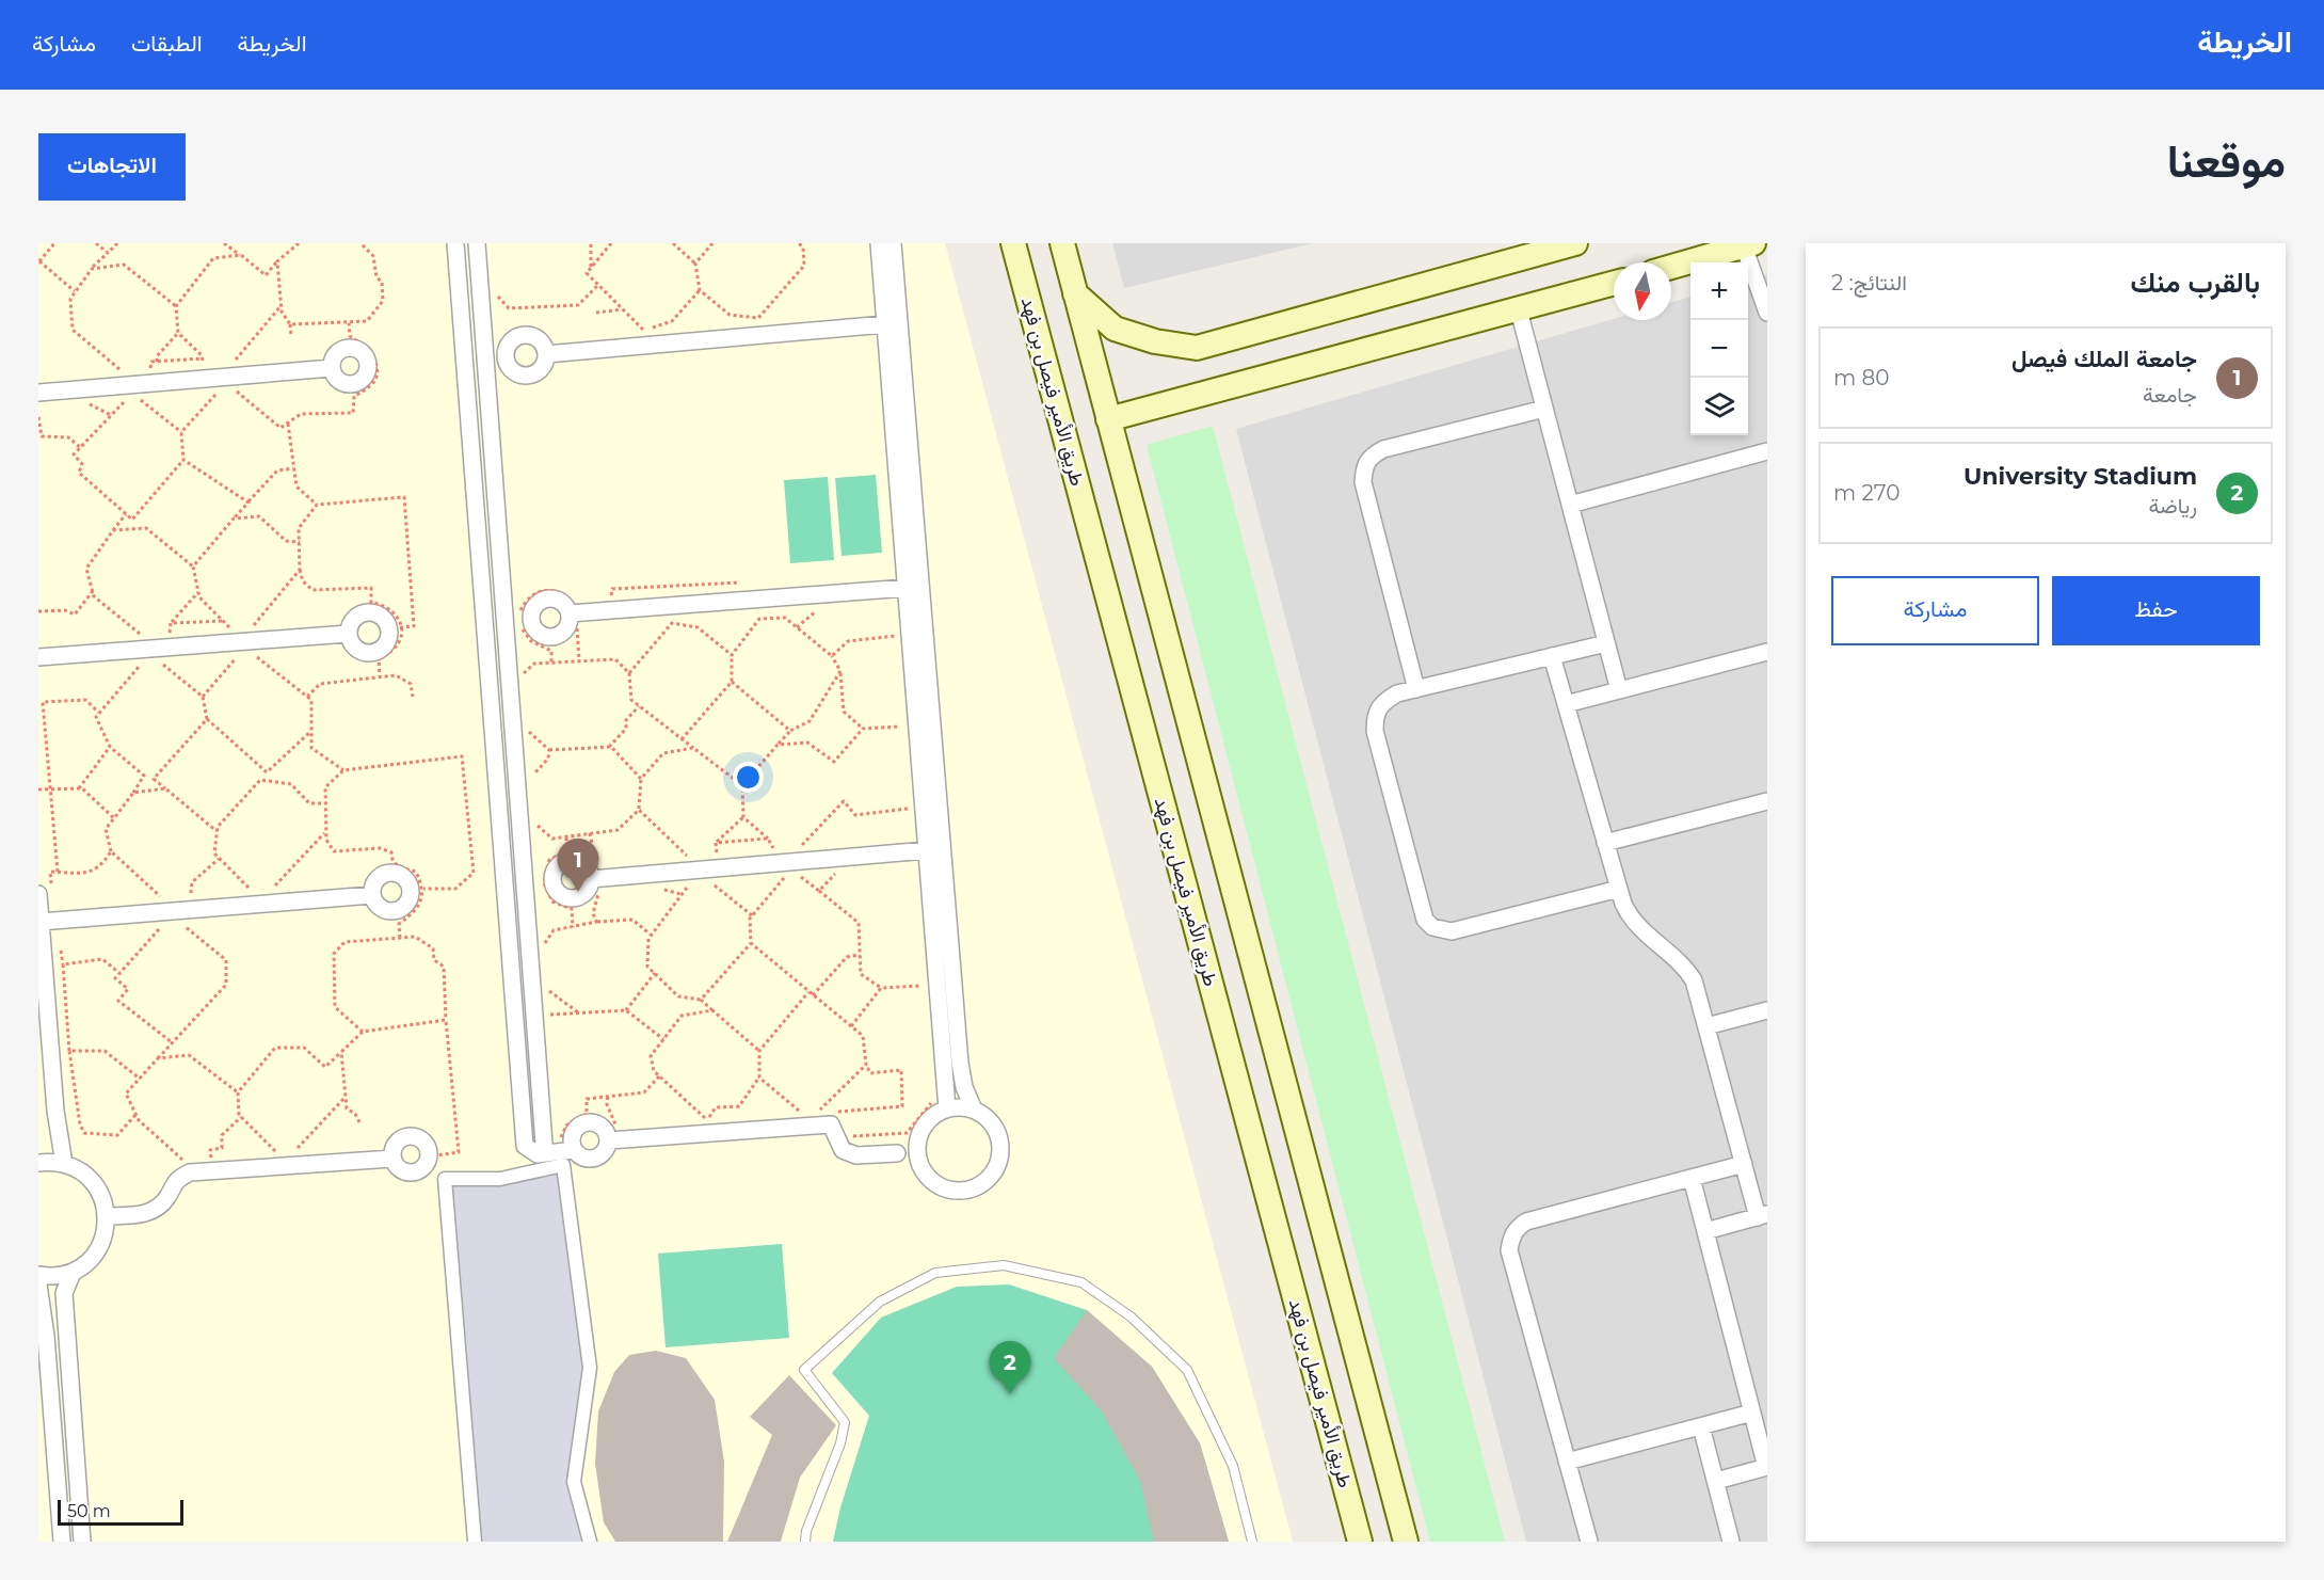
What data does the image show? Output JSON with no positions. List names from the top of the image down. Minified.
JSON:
{"streets":{"main road":["طريق الأمير فيصل بن فهد"]},"scale_bar":"50 m","north":"bottom","page":{"header":"الخريطة","nav":["الخريطة","الطبقات","مشاركة"],"title":"موقعنا","buttons":["الاتجاهات",["حفظ","مشاركة"]],"heading":["بالقرب منك","النتائج: 2"],"map_buttons":["+","−"],"list":[{"mark":"1","name":"جامعة الملك فيصل","note":"جامعة","value":"80 m"},{"mark":"2","name":"University Stadium","note":"رياضة","value":"270 m"}],"pins":["1","2"],"scale":"50 m"}}
